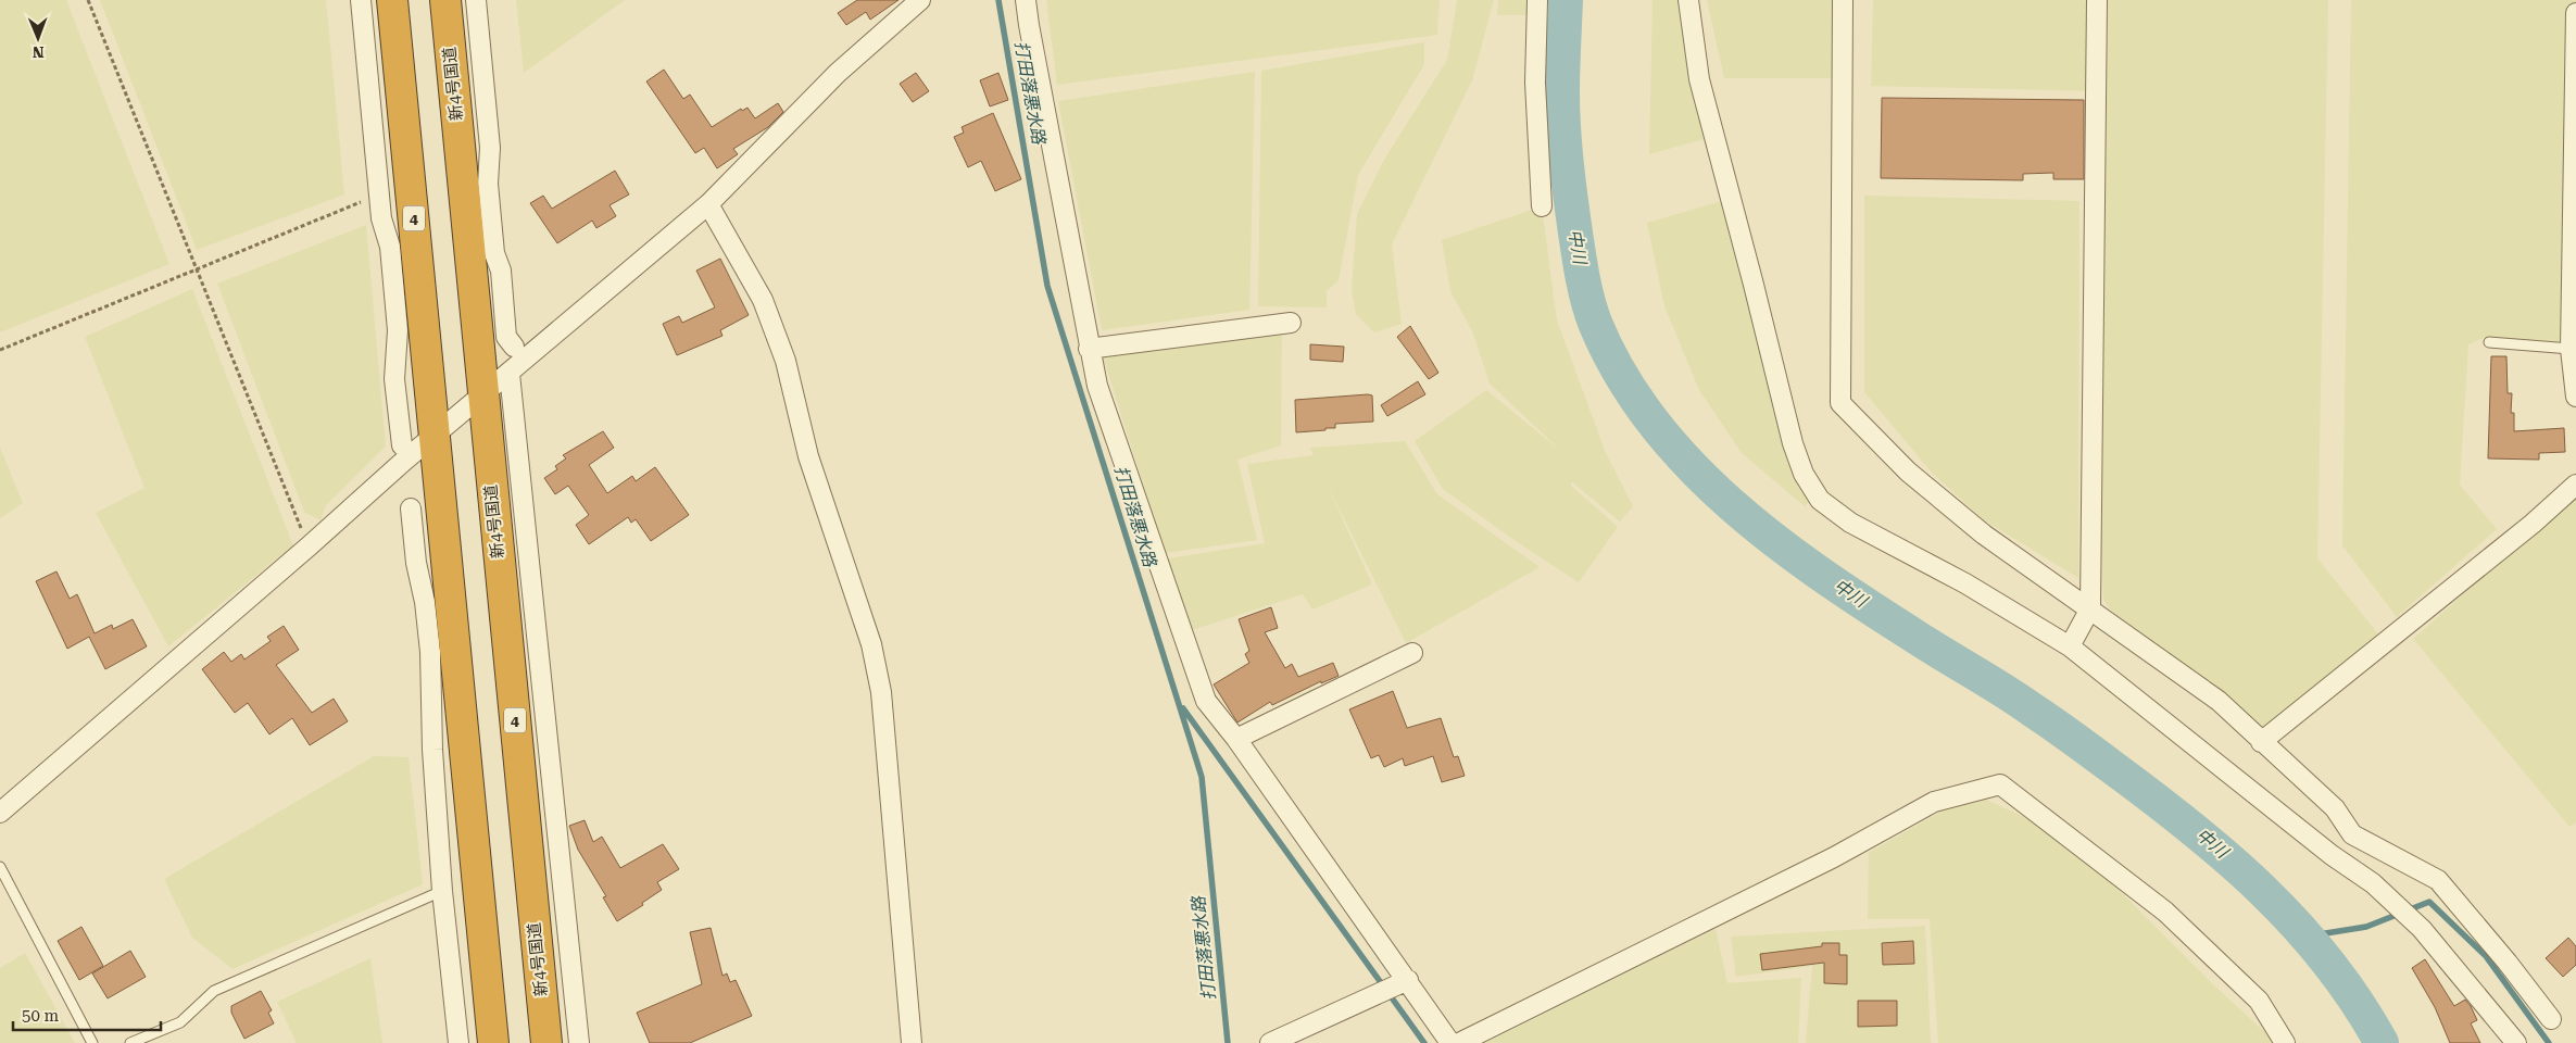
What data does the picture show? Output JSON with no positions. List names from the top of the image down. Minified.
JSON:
{"streets":{"highway":["新4号国道","4"]},"water":["打田落悪水路","中川"],"scale_bar":"50 m","north":"bottom"}
